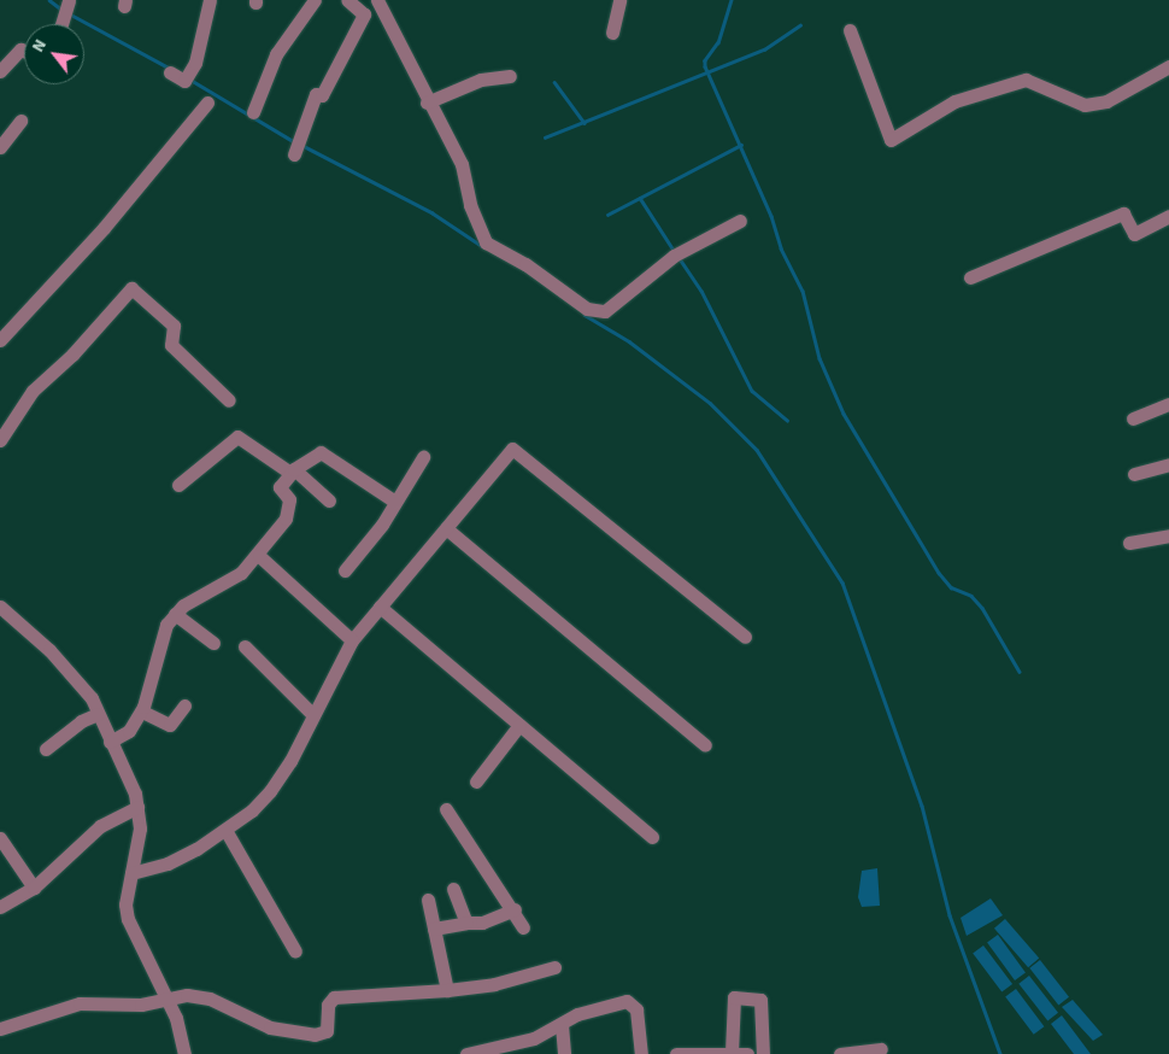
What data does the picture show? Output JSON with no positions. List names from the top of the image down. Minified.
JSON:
{"north":"top left"}
